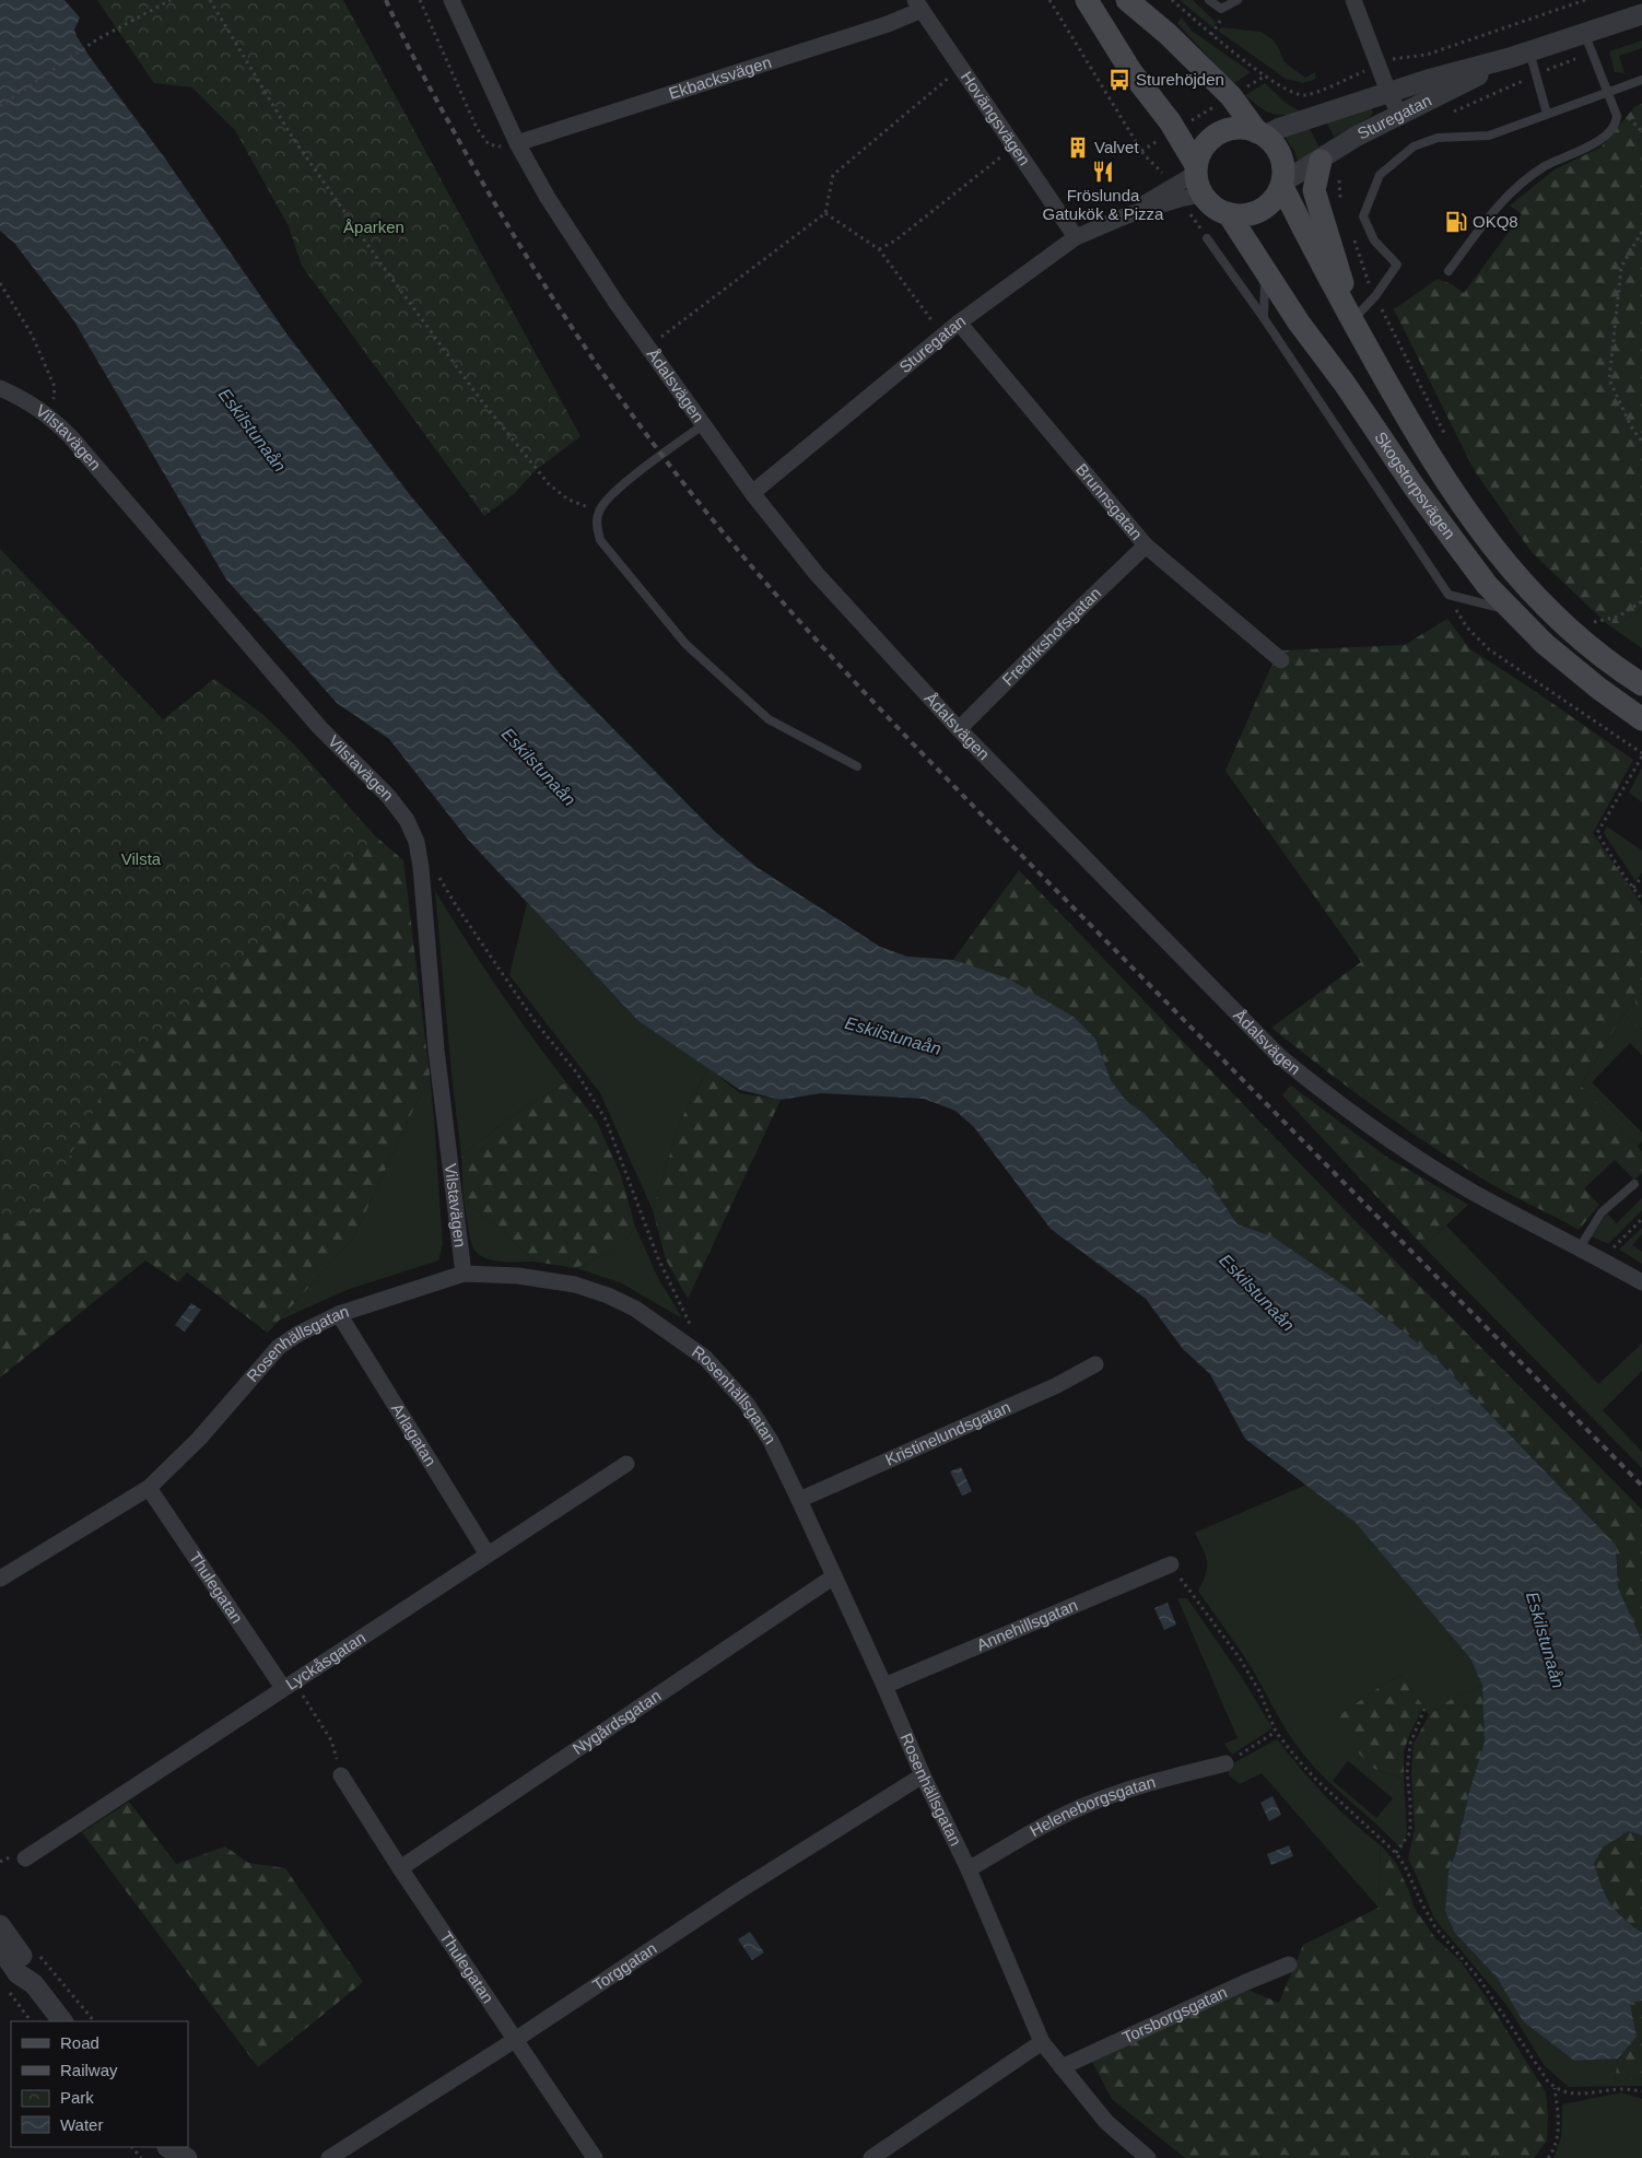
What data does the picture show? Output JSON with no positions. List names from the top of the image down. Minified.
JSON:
{"streets":{"main road":["Skogstorpsvägen"],"street":["Ekbacksvägen","Sturegatan","Hovängsvägen","Ådalsvägen","Vilstavägen","Brunnsgatan","Fredrikshofsgatan","Rosenhällsgatan","Arlagatan","Kristinelundsgatan","Thulegatan","Annehillsgatan","Lyckåsgatan","Nygårdsgatan","Heleneborgsgatan","Torggatan","Torsborgsgatan"]},"crossings":[["Ekbacksvägen","Hovängsvägen"],["Ekbacksvägen","Ådalsvägen"],["Sturegatan","Hovängsvägen"],["Sturegatan","Ådalsvägen"],["Sturegatan","Skogstorpsvägen"],["Sturegatan","Brunnsgatan"],["Ådalsvägen","Fredrikshofsgatan"],["Vilstavägen","Rosenhällsgatan"],["Brunnsgatan","Fredrikshofsgatan"],["Rosenhällsgatan","Arlagatan"],["Rosenhällsgatan","Kristinelundsgatan"],["Rosenhällsgatan","Thulegatan"],["Rosenhällsgatan","Annehillsgatan"],["Rosenhällsgatan","Nygårdsgatan"],["Rosenhällsgatan","Heleneborgsgatan"],["Rosenhällsgatan","Torggatan"],["Rosenhällsgatan","Torsborgsgatan"],["Arlagatan","Lyckåsgatan"],["Thulegatan","Lyckåsgatan"],["Thulegatan","Nygårdsgatan"],["Thulegatan","Torggatan"]],"water":["Eskilstunaån"],"parks":["Åparken","Vilsta"],"places":{"bus stop":["Sturehöjden"],"building":["Valvet"],"restaurant":["Fröslunda Gatukök & Pizza"],"fuel station":["OKQ8"]},"legend":["Road","Railway","Park","Water"]}
